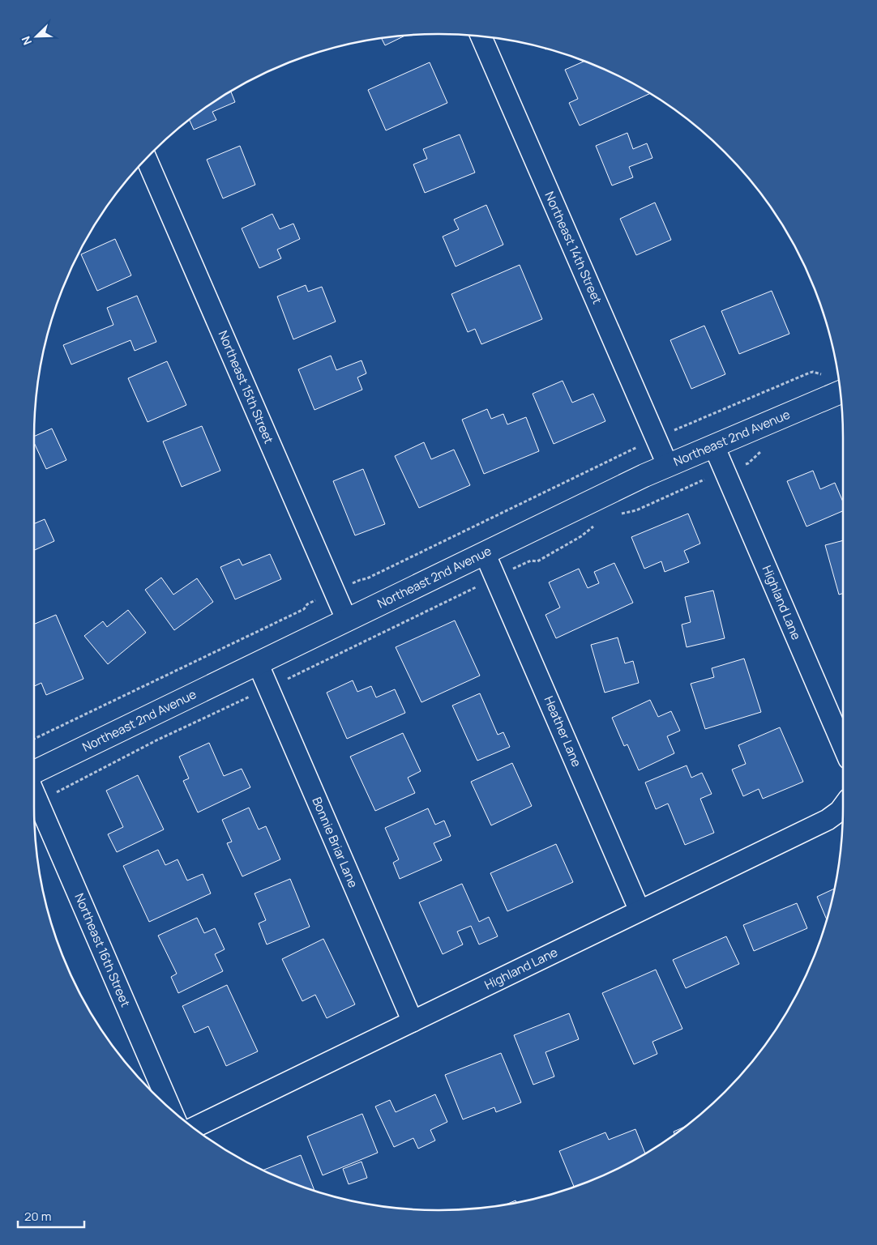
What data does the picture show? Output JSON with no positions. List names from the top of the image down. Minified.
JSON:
{"streets":{"street":["Northeast 14th Street","Northeast 15th Street","Northeast 2nd Avenue","Highland Lane","Heather Lane","Bonnie Briar Lane","Northeast 16th Street"]},"crossings":[["Northeast 14th Street","Northeast 2nd Avenue"],["Northeast 15th Street","Northeast 2nd Avenue"],["Northeast 2nd Avenue","Highland Lane"],["Northeast 2nd Avenue","Heather Lane"],["Northeast 2nd Avenue","Bonnie Briar Lane"],["Highland Lane","Heather Lane"],["Highland Lane","Bonnie Briar Lane"]],"scale_bar":"20 m","north":"bottom left"}
